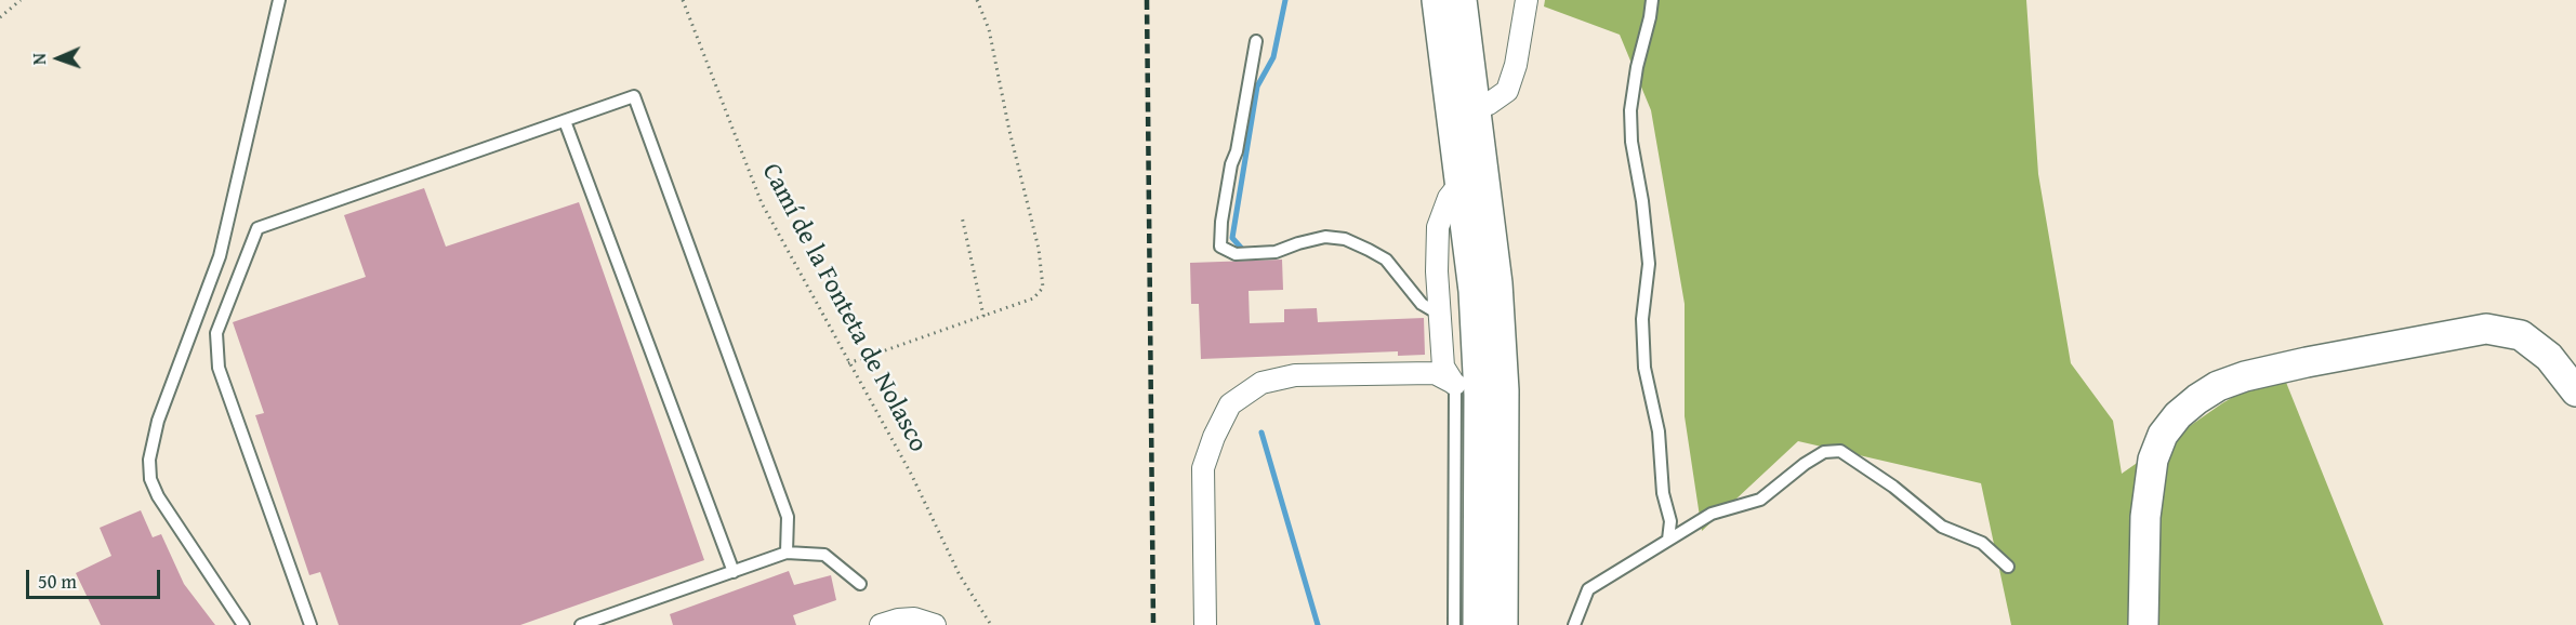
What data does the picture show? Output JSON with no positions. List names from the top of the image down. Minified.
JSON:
{"streets":{"path":["Camí de la Fonteta de Nolasco"]},"scale_bar":"50 m","north":"left"}
